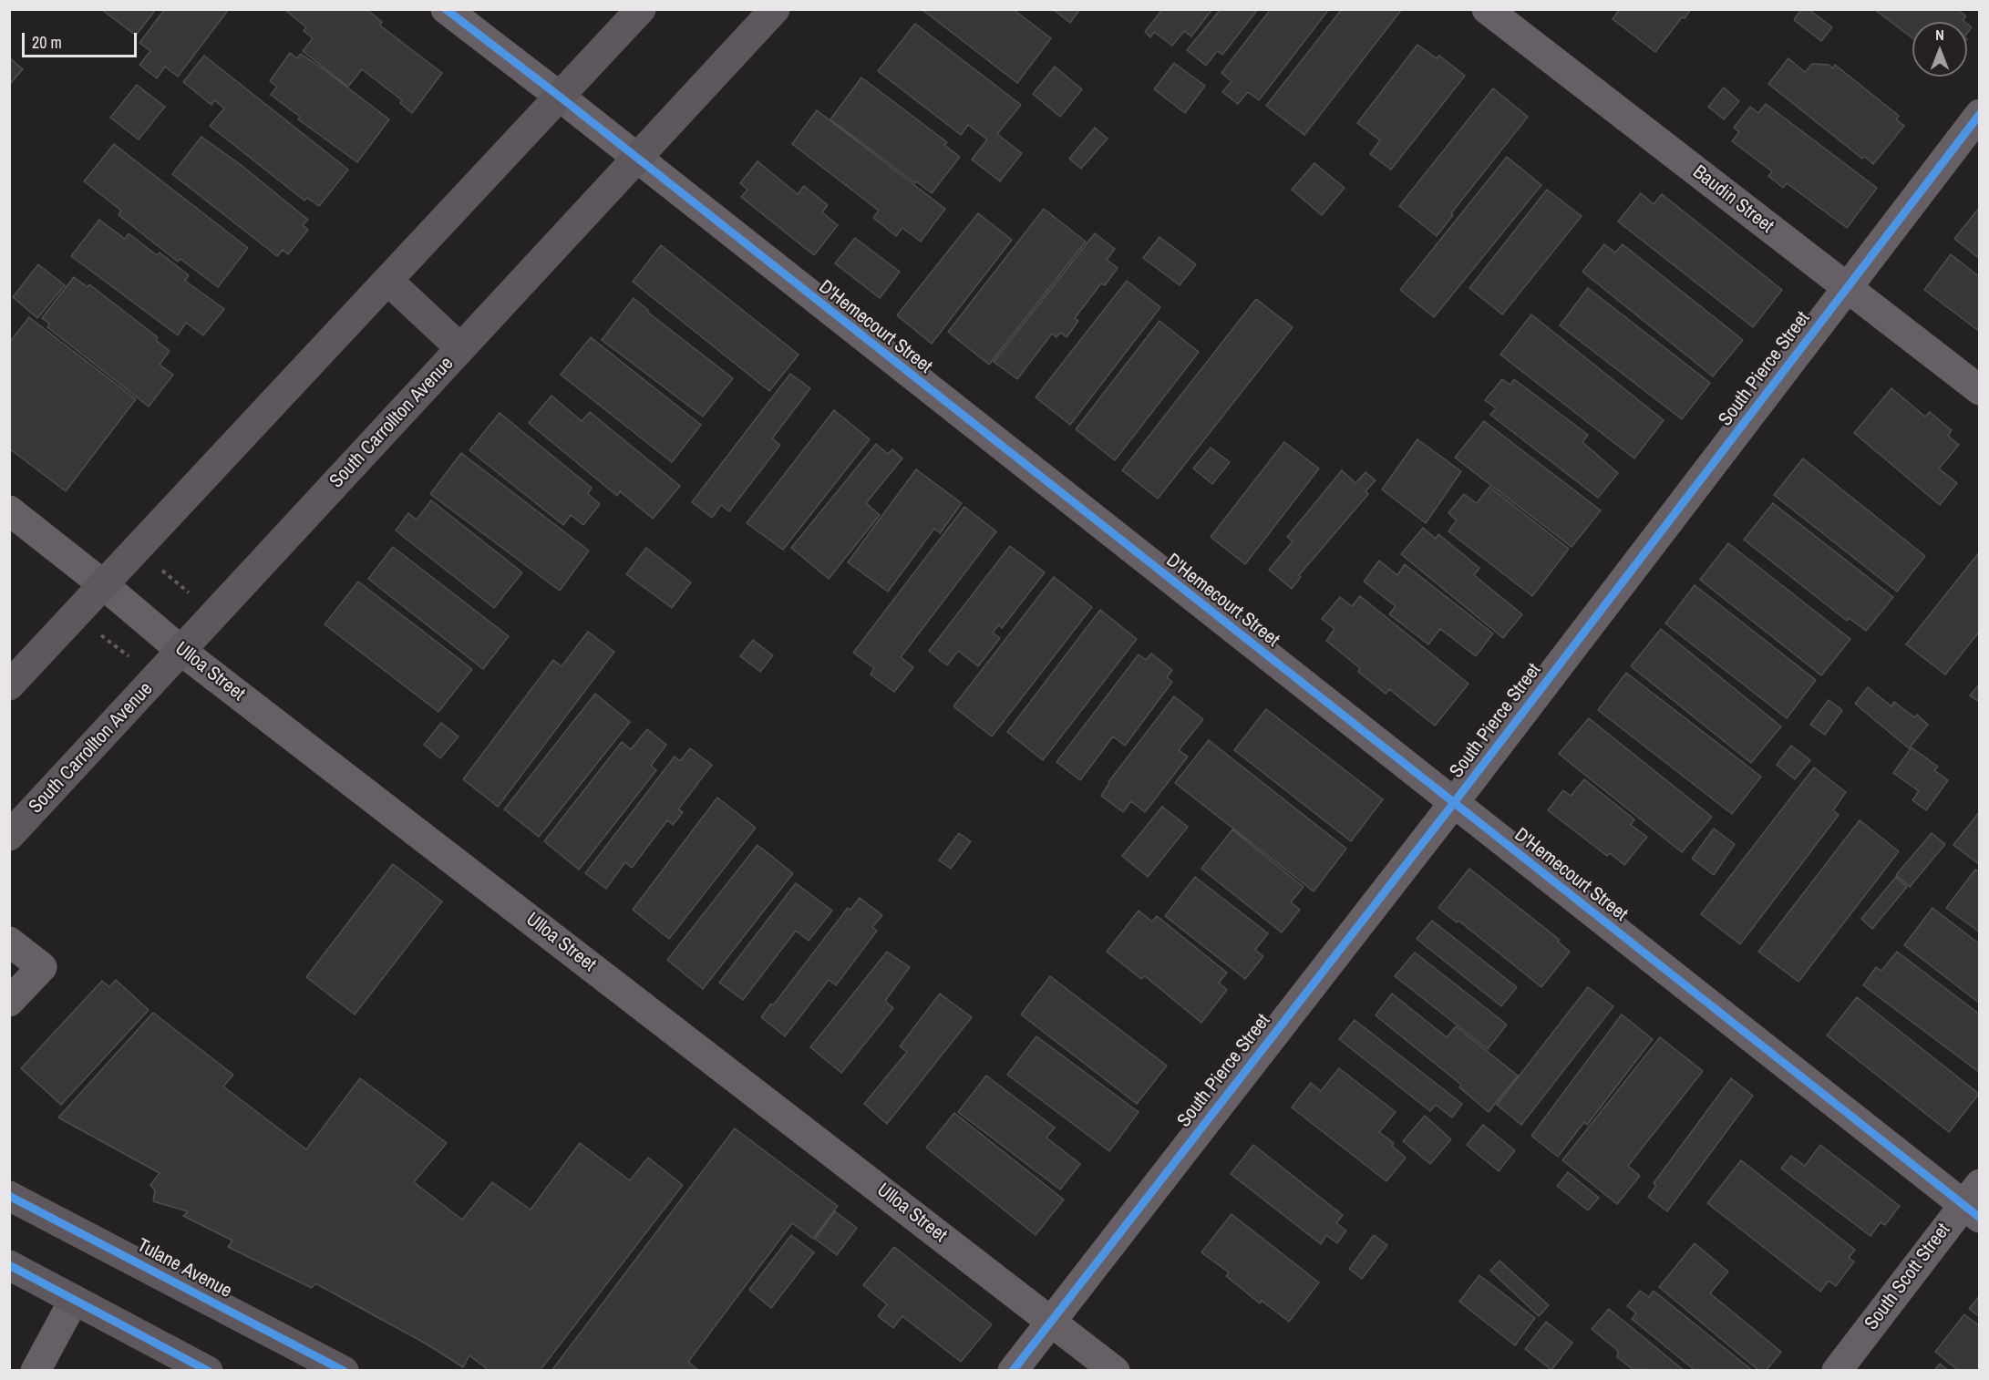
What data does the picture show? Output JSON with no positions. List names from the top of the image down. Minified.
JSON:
{"streets":{"main road":["South Carrollton Avenue","Tulane Avenue"],"street":["Baudin Street","D'Hemecourt Street","South Pierce Street","Ulloa Street","South Scott Street"]},"crossings":[["Baudin Street","South Pierce Street"],["D'Hemecourt Street","South Pierce Street"],["D'Hemecourt Street","South Carrollton Avenue"],["D'Hemecourt Street","South Scott Street"],["South Pierce Street","Ulloa Street"],["South Carrollton Avenue","Ulloa Street"]],"scale_bar":"20 m","north":"top"}
